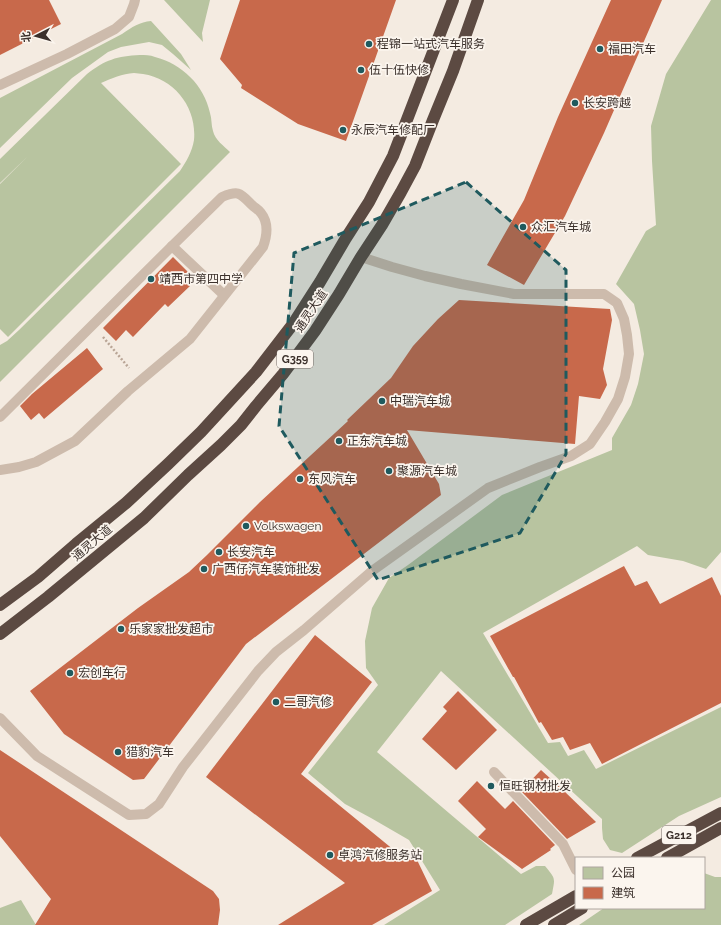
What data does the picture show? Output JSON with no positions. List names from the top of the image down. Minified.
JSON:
{"streets":{"highway":["通灵大道","G359","G212"]},"places":["程锦一站式汽车服务","福田汽车","伍十伍快修","长安跨越","永辰汽车修配厂","众汇汽车城","靖西市第四中学","中瑞汽车城","正东汽车城","聚源汽车城","东风汽车","Volkswagen","长安汽车","广西仔汽车装饰批发","乐家家批发超市","宏创车行","二哥汽修","猎豹汽车","恒旺钢材批发","卓鸿汽修服务站"],"legend":["公园","建筑"],"north":"left"}
